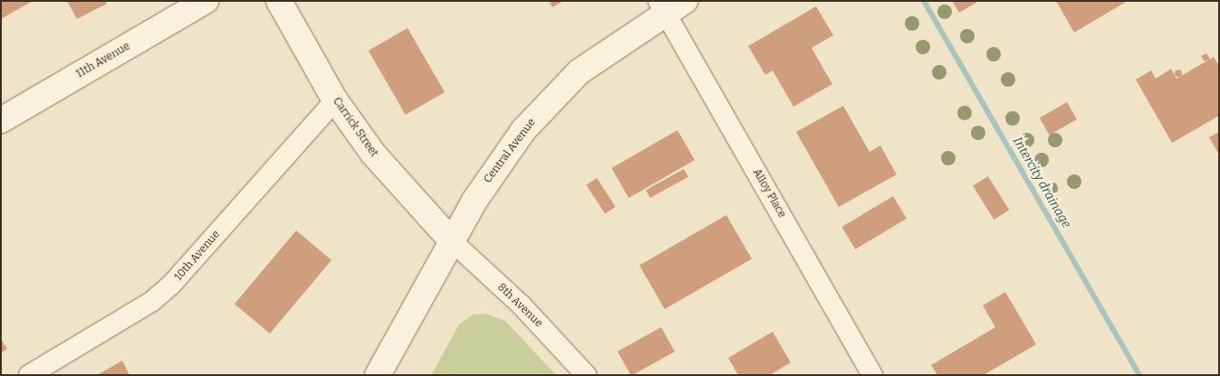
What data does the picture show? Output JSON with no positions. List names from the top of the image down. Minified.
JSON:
{"streets":{"street":["11th Avenue","Carrick Street","Central Avenue","Alloy Place","10th Avenue","8th Avenue"]},"crossings":[["Carrick Street","Central Avenue"],["Carrick Street","10th Avenue"],["Carrick Street","8th Avenue"],["Central Avenue","Alloy Place"],["Central Avenue","8th Avenue"]],"water":["Intercity drainage"]}
